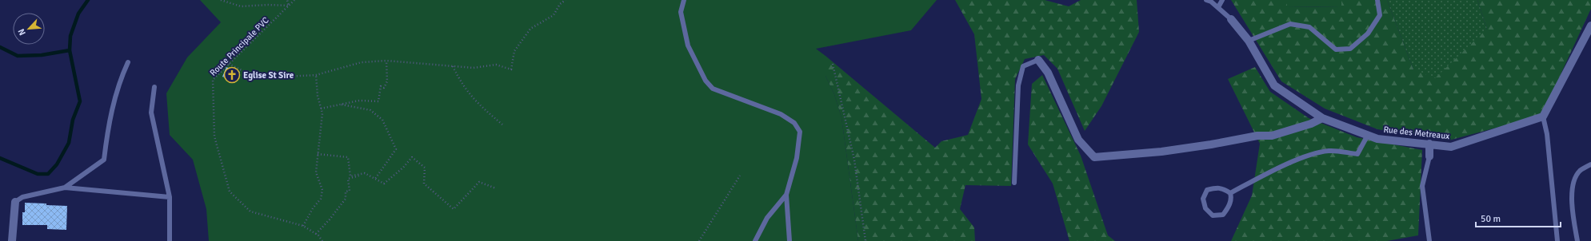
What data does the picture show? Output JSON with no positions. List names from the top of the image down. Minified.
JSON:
{"streets":{"street":["Rue des Metreaux"],"path":["Route Principale PVC"]},"places":{"church":["Eglise St Sire"]},"scale_bar":"50 m","north":"bottom left"}
